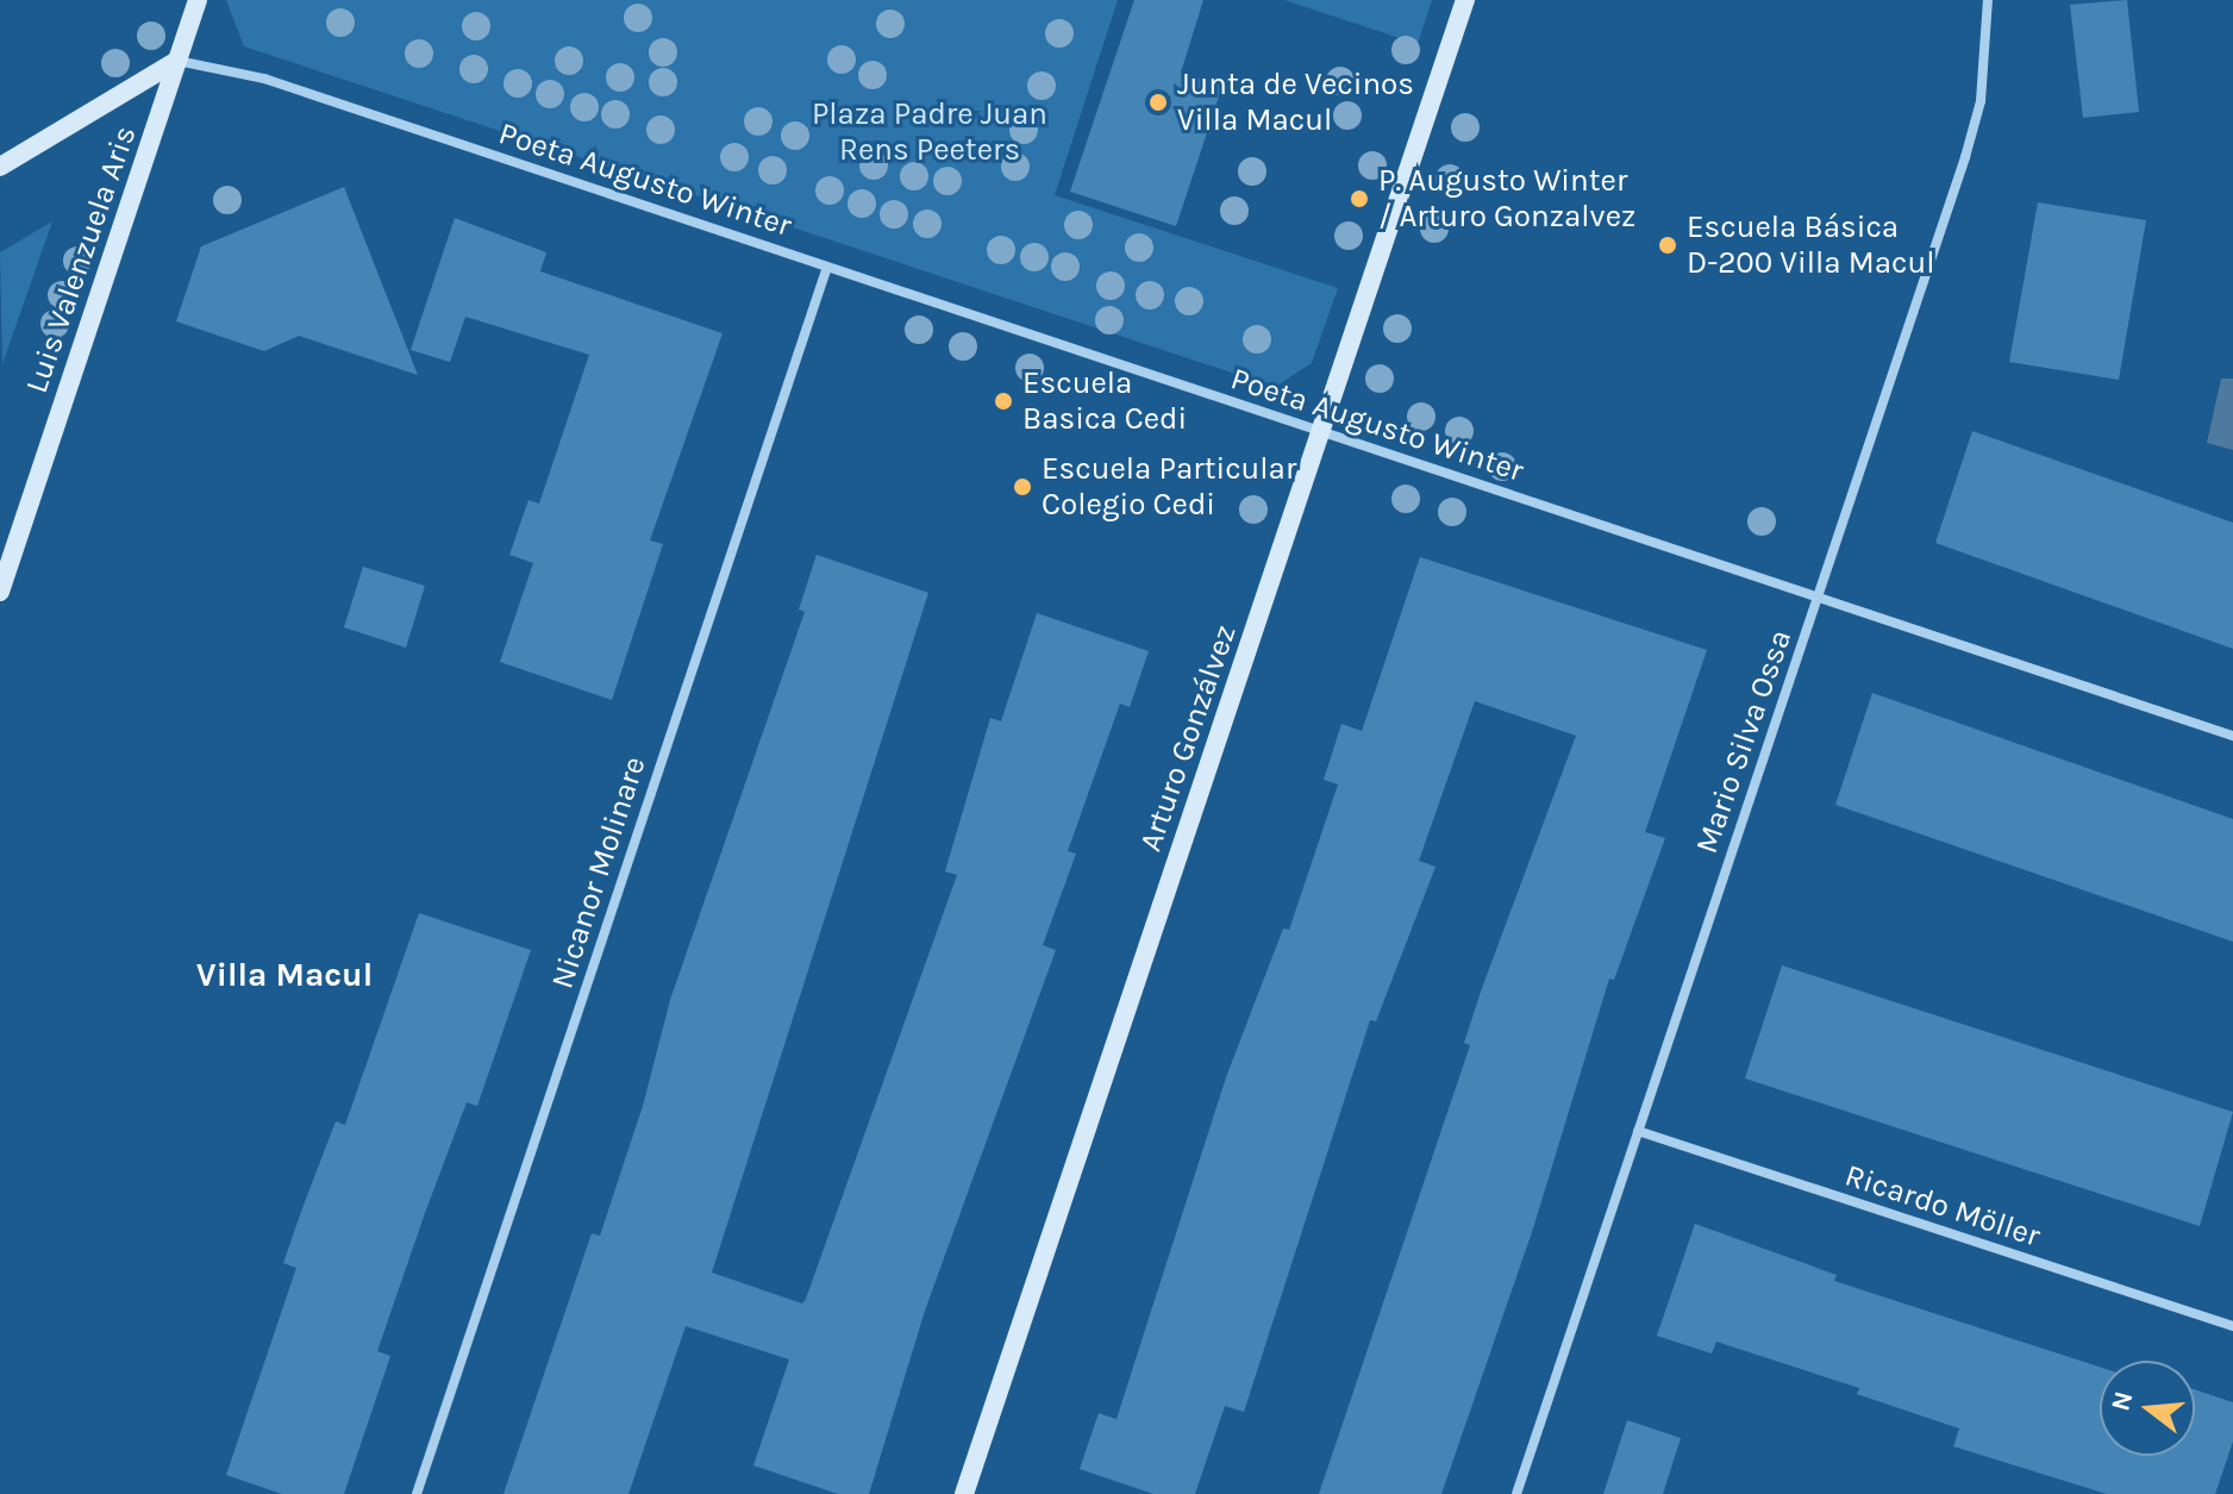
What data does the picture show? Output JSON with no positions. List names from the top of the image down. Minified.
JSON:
{"streets":{"street":["Poeta Augusto Winter","Luis Valenzuela Aris","Arturo Gonzálvez","Mario Silva Ossa","Nicanor Molinare","Ricardo Möller"]},"crossings":[["Poeta Augusto Winter","Luis Valenzuela Aris"],["Poeta Augusto Winter","Arturo Gonzálvez"],["Poeta Augusto Winter","Mario Silva Ossa"],["Poeta Augusto Winter","Nicanor Molinare"],["Mario Silva Ossa","Ricardo Möller"]],"districts":["Villa Macul"],"parks":["Plaza Padre Juan Rens Peeters"],"places":["Junta de Vecinos Villa Macul","P. Augusto Winter / Arturo Gonzalvez","Escuela Básica D-200 Villa Macul","Escuela Basica Cedi","Escuela Particular Colegio Cedi"],"north":"left"}
